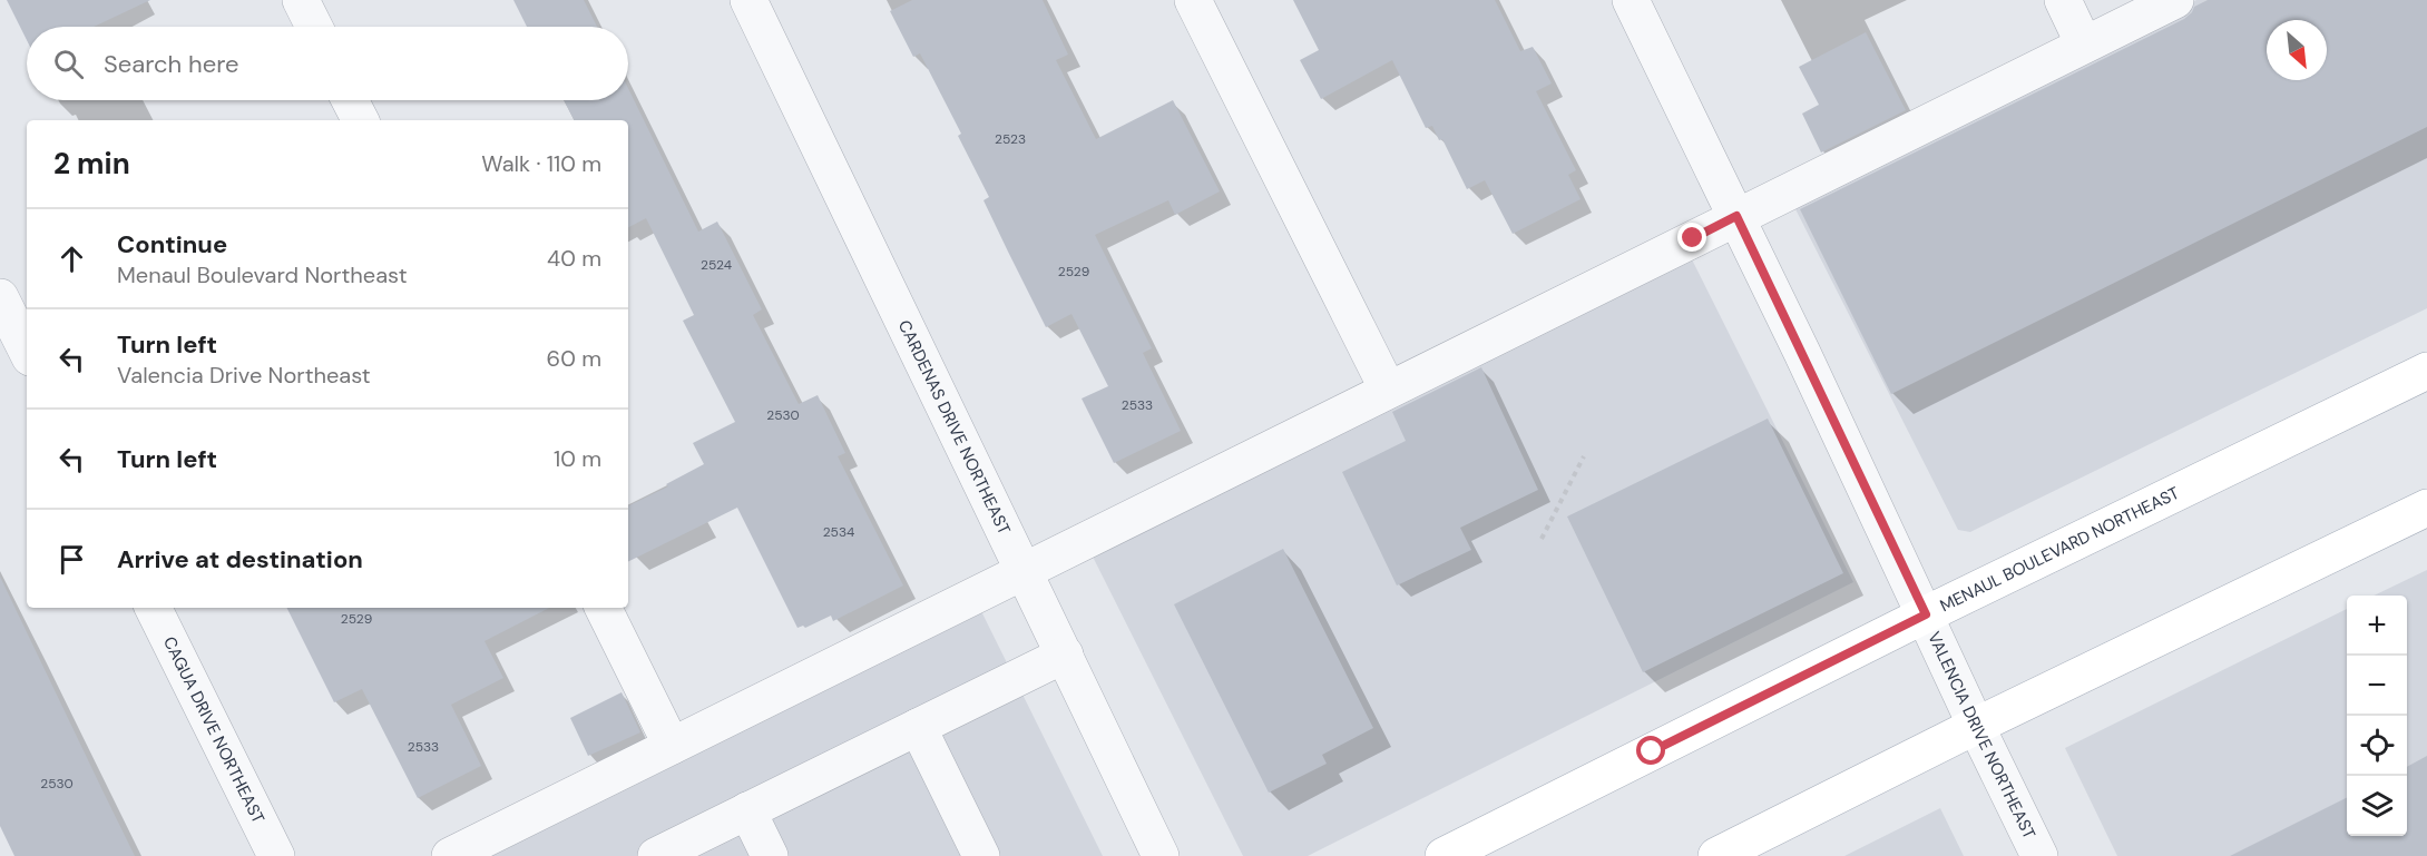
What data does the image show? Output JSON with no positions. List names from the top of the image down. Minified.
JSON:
{"streets":{"main road":["MENAUL BOULEVARD NORTHEAST"],"street":["CARDENAS DRIVE NORTHEAST","CAGUA DRIVE NORTHEAST","VALENCIA DRIVE NORTHEAST"]},"crossings":[["MENAUL BOULEVARD NORTHEAST","VALENCIA DRIVE NORTHEAST"]],"house_numbers":["2523","2524","2529","2533","2530","2534","2529","2533","2530"],"north":"bottom right","page":{"search":"Search here","heading":["2 min","Walk · 110 m"],"list":[["Continue","Menaul Boulevard Northeast","40 m"],["Turn left","Valencia Drive Northeast","60 m"],["Turn left","10 m"],"Arrive at destination"],"map_buttons":["+","−"]}}
